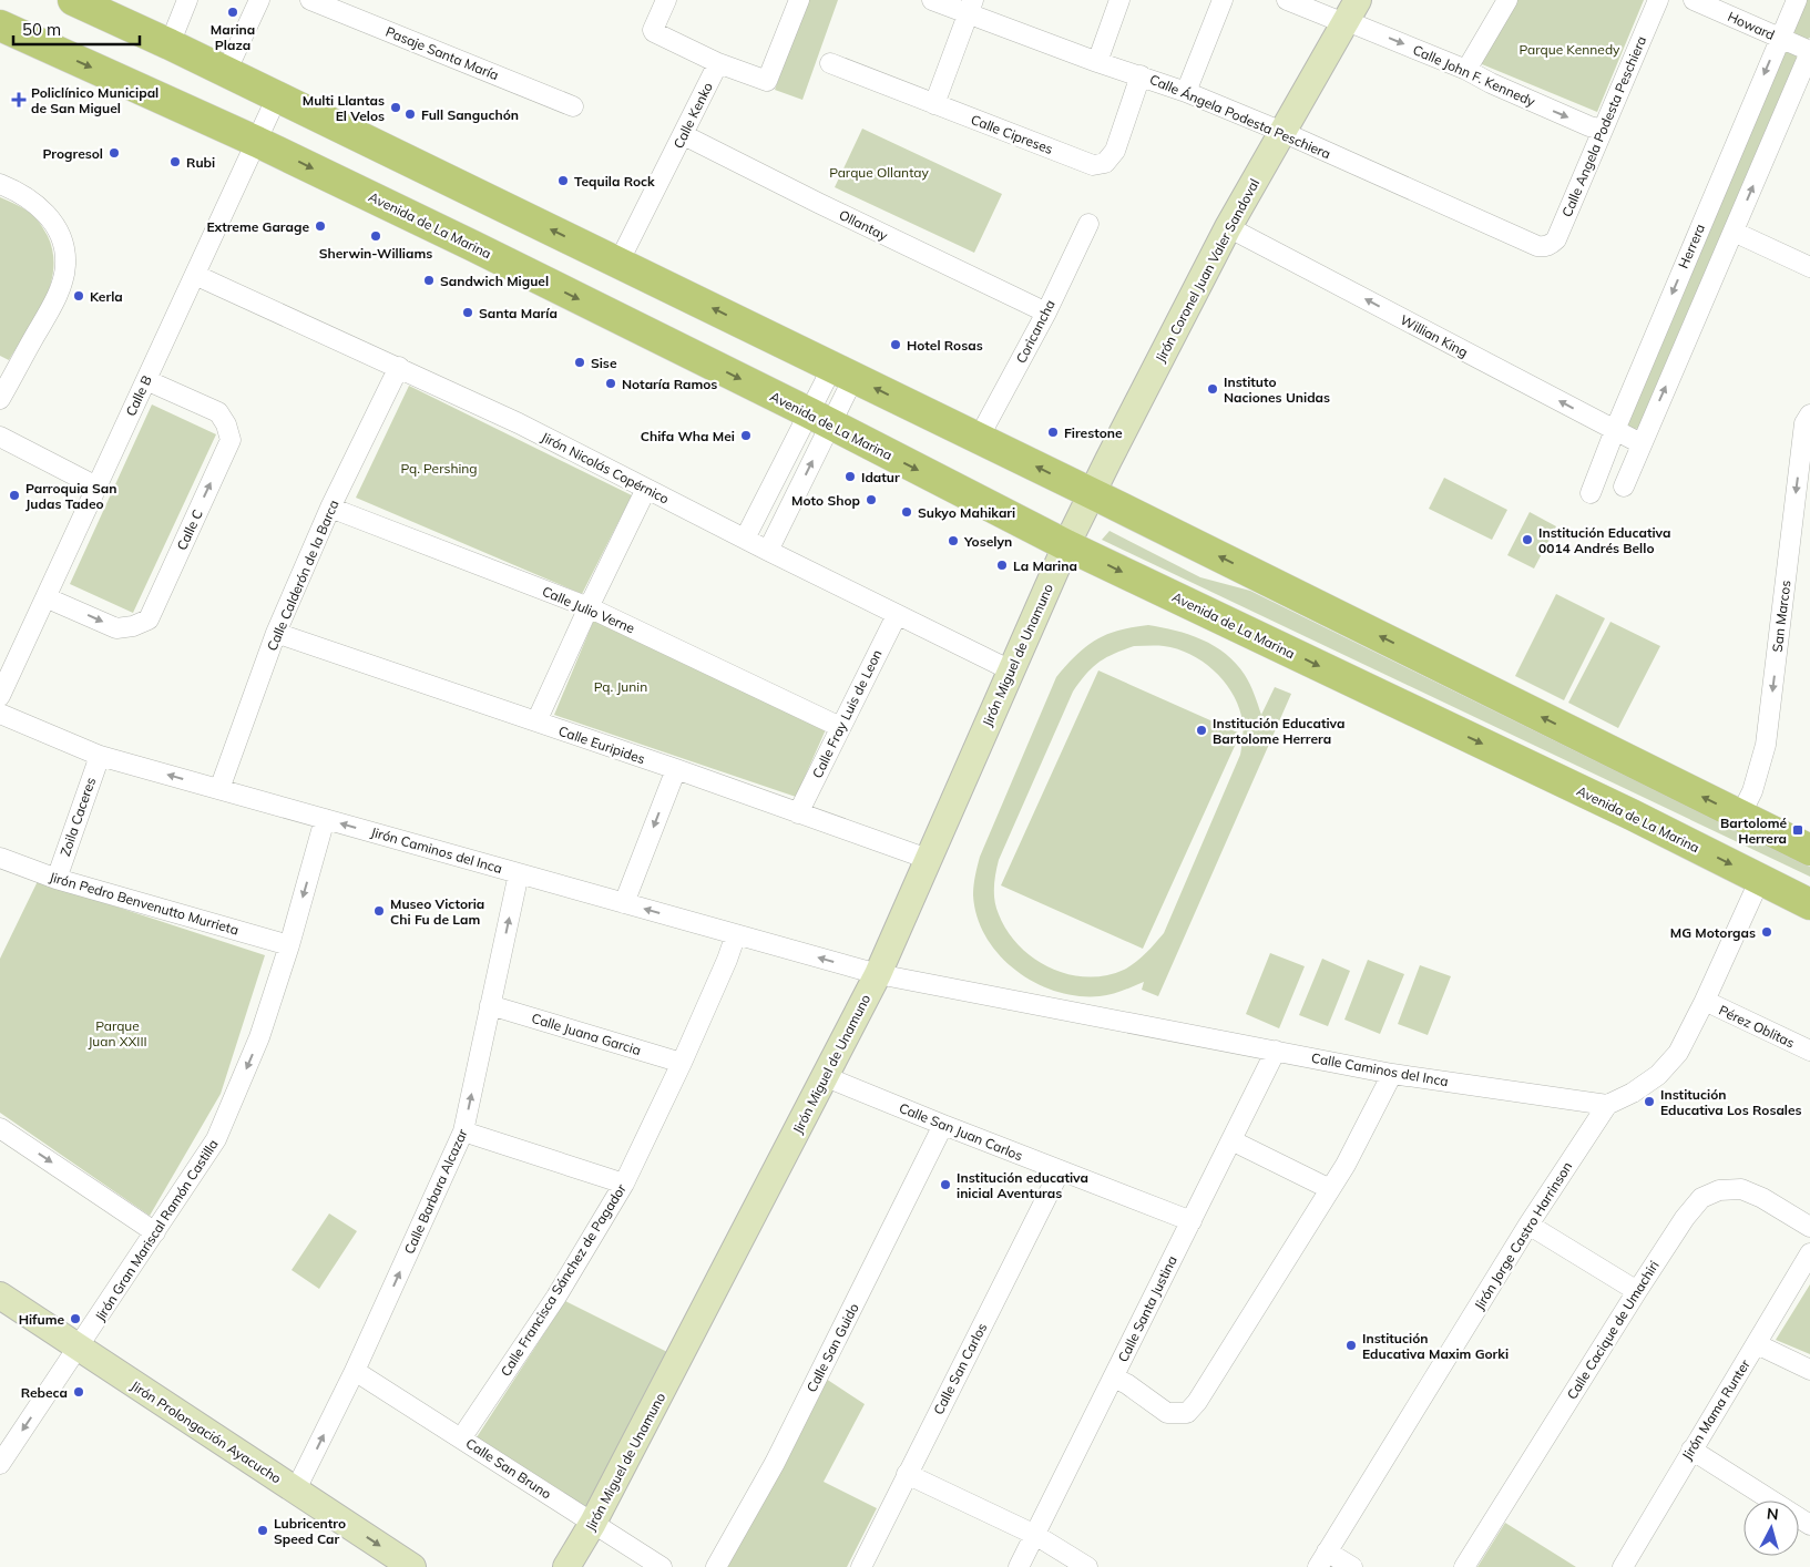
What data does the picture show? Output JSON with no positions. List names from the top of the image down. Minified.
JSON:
{"streets":{"main road":["Avenida de La Marina"],"street":["Howard","Pasaje Santa María","Calle John F. Kennedy","Calle Kenko","Calle Ángela Podesta Peschiera","Calle Angela Podesta Peschiera","Calle Cipreses","Ollantay","Herrera","Jirón Coronel Juan Valer Sandoval","Coricancha","Willian King","Calle B","Jirón Nicolás Copérnico","Calle C","Calle Calderón de la Barca","Calle Julio Verne","San Marcos","Jirón Miguel de Unamuno","Calle Fray Luis de Leon","Calle Euripides","Zoila Caceres","Jirón Caminos del Inca","Jirón Pedro Benvenutto Murrieta","Pérez Oblitas","Calle Juana Garcia","Calle Caminos del Inca","Calle San Juan Carlos","Calle Barbara Alcazar","Jirón Gran Mariscal Ramón Castilla","Jirón Jorge Castro Harrinson","Calle Francisca Sánchez de Pagador","Calle Santa Justina","Calle Cacique de Umachiri","Calle San Guido","Calle San Carlos","Jirón Mama Runter","Jirón Prolongación Ayacucho","Calle San Bruno"]},"crossings":[["Howard","Herrera"],["Calle John F. Kennedy","Calle Angela Podesta Peschiera"],["Calle John F. Kennedy","Jirón Coronel Juan Valer Sandoval"],["Calle Kenko","Ollantay"],["Calle Ángela Podesta Peschiera","Calle Angela Podesta Peschiera"],["Calle Ángela Podesta Peschiera","Calle Cipreses"],["Calle Ángela Podesta Peschiera","Jirón Coronel Juan Valer Sandoval"],["Avenida de La Marina","Jirón Coronel Juan Valer Sandoval"],["Avenida de La Marina","Calle B"],["Avenida de La Marina","Jirón Miguel de Unamuno"],["Ollantay","Coricancha"],["Herrera","Willian King"],["Jirón Coronel Juan Valer Sandoval","Willian King"],["Jirón Coronel Juan Valer Sandoval","Jirón Miguel de Unamuno"],["Calle B","Jirón Nicolás Copérnico"],["Calle B","Calle C"],["Jirón Nicolás Copérnico","Calle Calderón de la Barca"],["Jirón Nicolás Copérnico","Jirón Miguel de Unamuno"],["Jirón Nicolás Copérnico","Calle Fray Luis de Leon"],["Calle Calderón de la Barca","Calle Julio Verne"],["Calle Calderón de la Barca","Calle Euripides"],["Calle Calderón de la Barca","Jirón Caminos del Inca"],["Calle Julio Verne","Calle Fray Luis de Leon"],["Jirón Miguel de Unamuno","Calle Euripides"],["Jirón Miguel de Unamuno","Jirón Caminos del Inca"],["Jirón Miguel de Unamuno","Calle Caminos del Inca"],["Jirón Miguel de Unamuno","Calle San Juan Carlos"],["Jirón Miguel de Unamuno","Calle San Bruno"],["Calle Fray Luis de Leon","Calle Euripides"],["Zoila Caceres","Jirón Caminos del Inca"],["Zoila Caceres","Jirón Pedro Benvenutto Murrieta"],["Jirón Caminos del Inca","Calle Caminos del Inca"],["Jirón Caminos del Inca","Calle Barbara Alcazar"],["Jirón Caminos del Inca","Jirón Gran Mariscal Ramón Castilla"],["Jirón Caminos del Inca","Calle Francisca Sánchez de Pagador"],["Jirón Pedro Benvenutto Murrieta","Jirón Gran Mariscal Ramón Castilla"],["Calle Juana Garcia","Calle Barbara Alcazar"],["Calle Juana Garcia","Calle Francisca Sánchez de Pagador"],["Calle Caminos del Inca","Jirón Jorge Castro Harrinson"],["Calle Caminos del Inca","Calle Santa Justina"],["Calle San Juan Carlos","Calle Santa Justina"],["Calle San Juan Carlos","Calle San Guido"],["Calle San Juan Carlos","Calle San Carlos"],["Calle Barbara Alcazar","Jirón Prolongación Ayacucho"],["Calle Barbara Alcazar","Calle San Bruno"],["Jirón Gran Mariscal Ramón Castilla","Jirón Prolongación Ayacucho"],["Calle Francisca Sánchez de Pagador","Calle San Bruno"]],"one_way":["Calle John F. Kennedy","Willian King","Jirón Caminos del Inca","Calle Barbara Alcazar","Jirón Gran Mariscal Ramón Castilla"],"parks":["Parque Kennedy","Parque Ollantay","Pq. Pershing","Pq. Junin","Parque Juan XXIII"],"places":{"other":["Marina Plaza","Multi Llantas El Velos","Full Sanguchón","Progresol","Rubi","Tequila Rock","Extreme Garage","Sherwin-Williams","Sandwich Miguel","Kerla","Santa María","Hotel Rosas","Sise","Notaría Ramos","Instituto Naciones Unidas","Firestone","Chifa Wha Mei","Idatur","Parroquia San Judas Tadeo","Moto Shop","Sukyo Mahikari","Institución Educativa 0014 Andrés Bello","Yoselyn","La Marina","Institución Educativa Bartolome Herrera","Museo Victoria Chi Fu de Lam","MG Motorgas","Institución Educativa Los Rosales","Institución educativa inicial Aventuras","Hifume","Institución Educativa Maxim Gorki","Rebeca","Lubricentro Speed Car"],"health":["Policlínico Municipal de San Miguel"],"transit":["Bartolomé Herrera"]},"scale_bar":"50 m","north":"top"}
